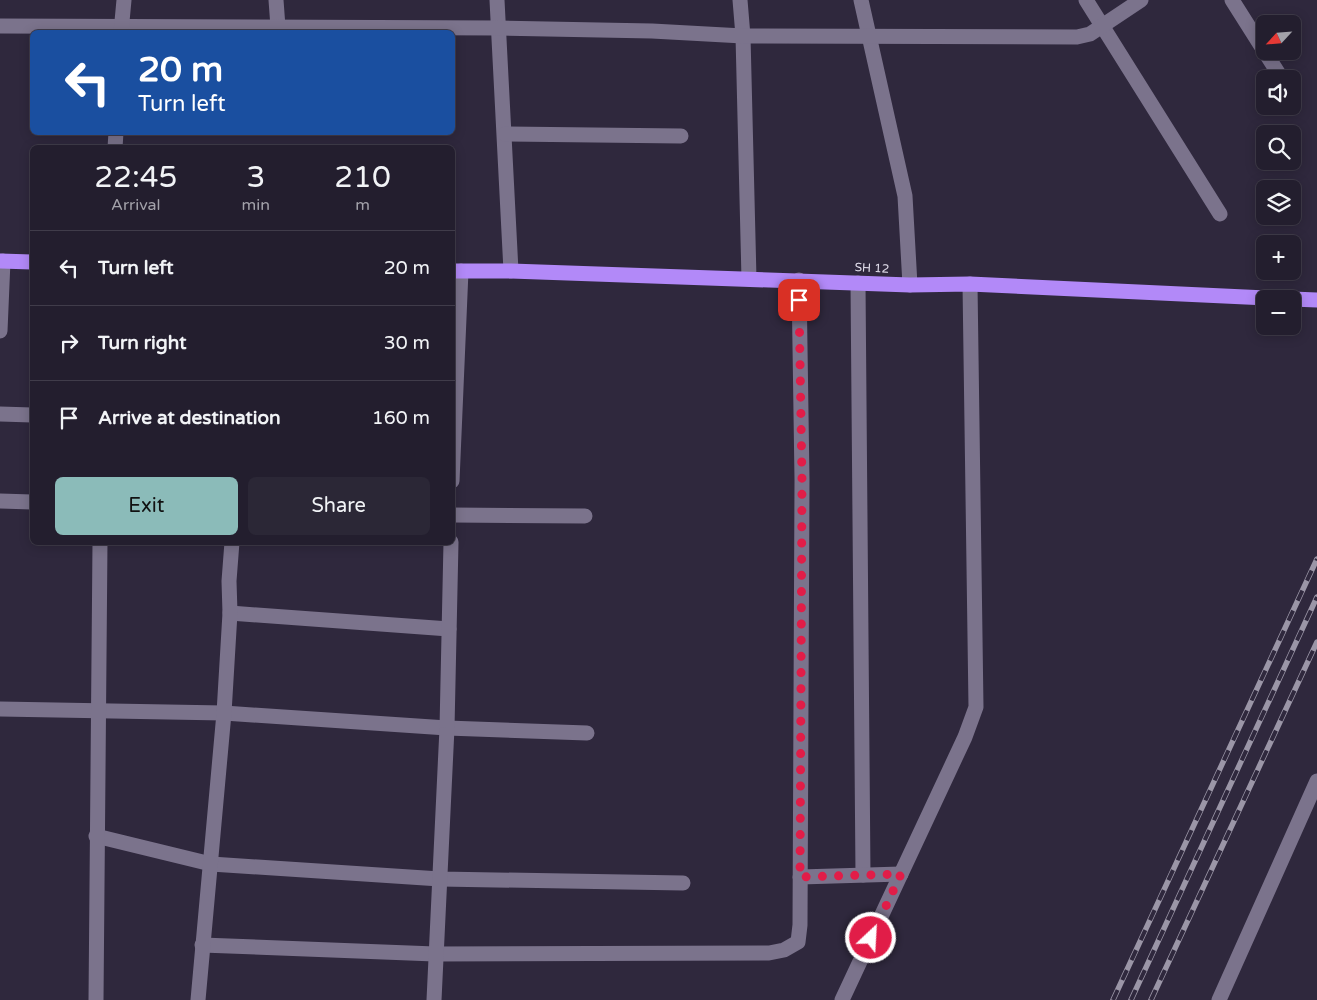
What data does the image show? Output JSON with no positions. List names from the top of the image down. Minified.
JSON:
{"streets":{"highway":["SH 12"]},"north":"bottom left","page":{"map_buttons":["+","−"],"turn":["20 m","Turn left"],"eta":["22:45","Arrival","3","min","210","m"],"list":[{"name":"Turn left","value":"20 m"},{"name":"Turn right","value":"30 m"},{"name":"Arrive at destination","value":"160 m"}],"buttons":["Exit","Share"]}}
